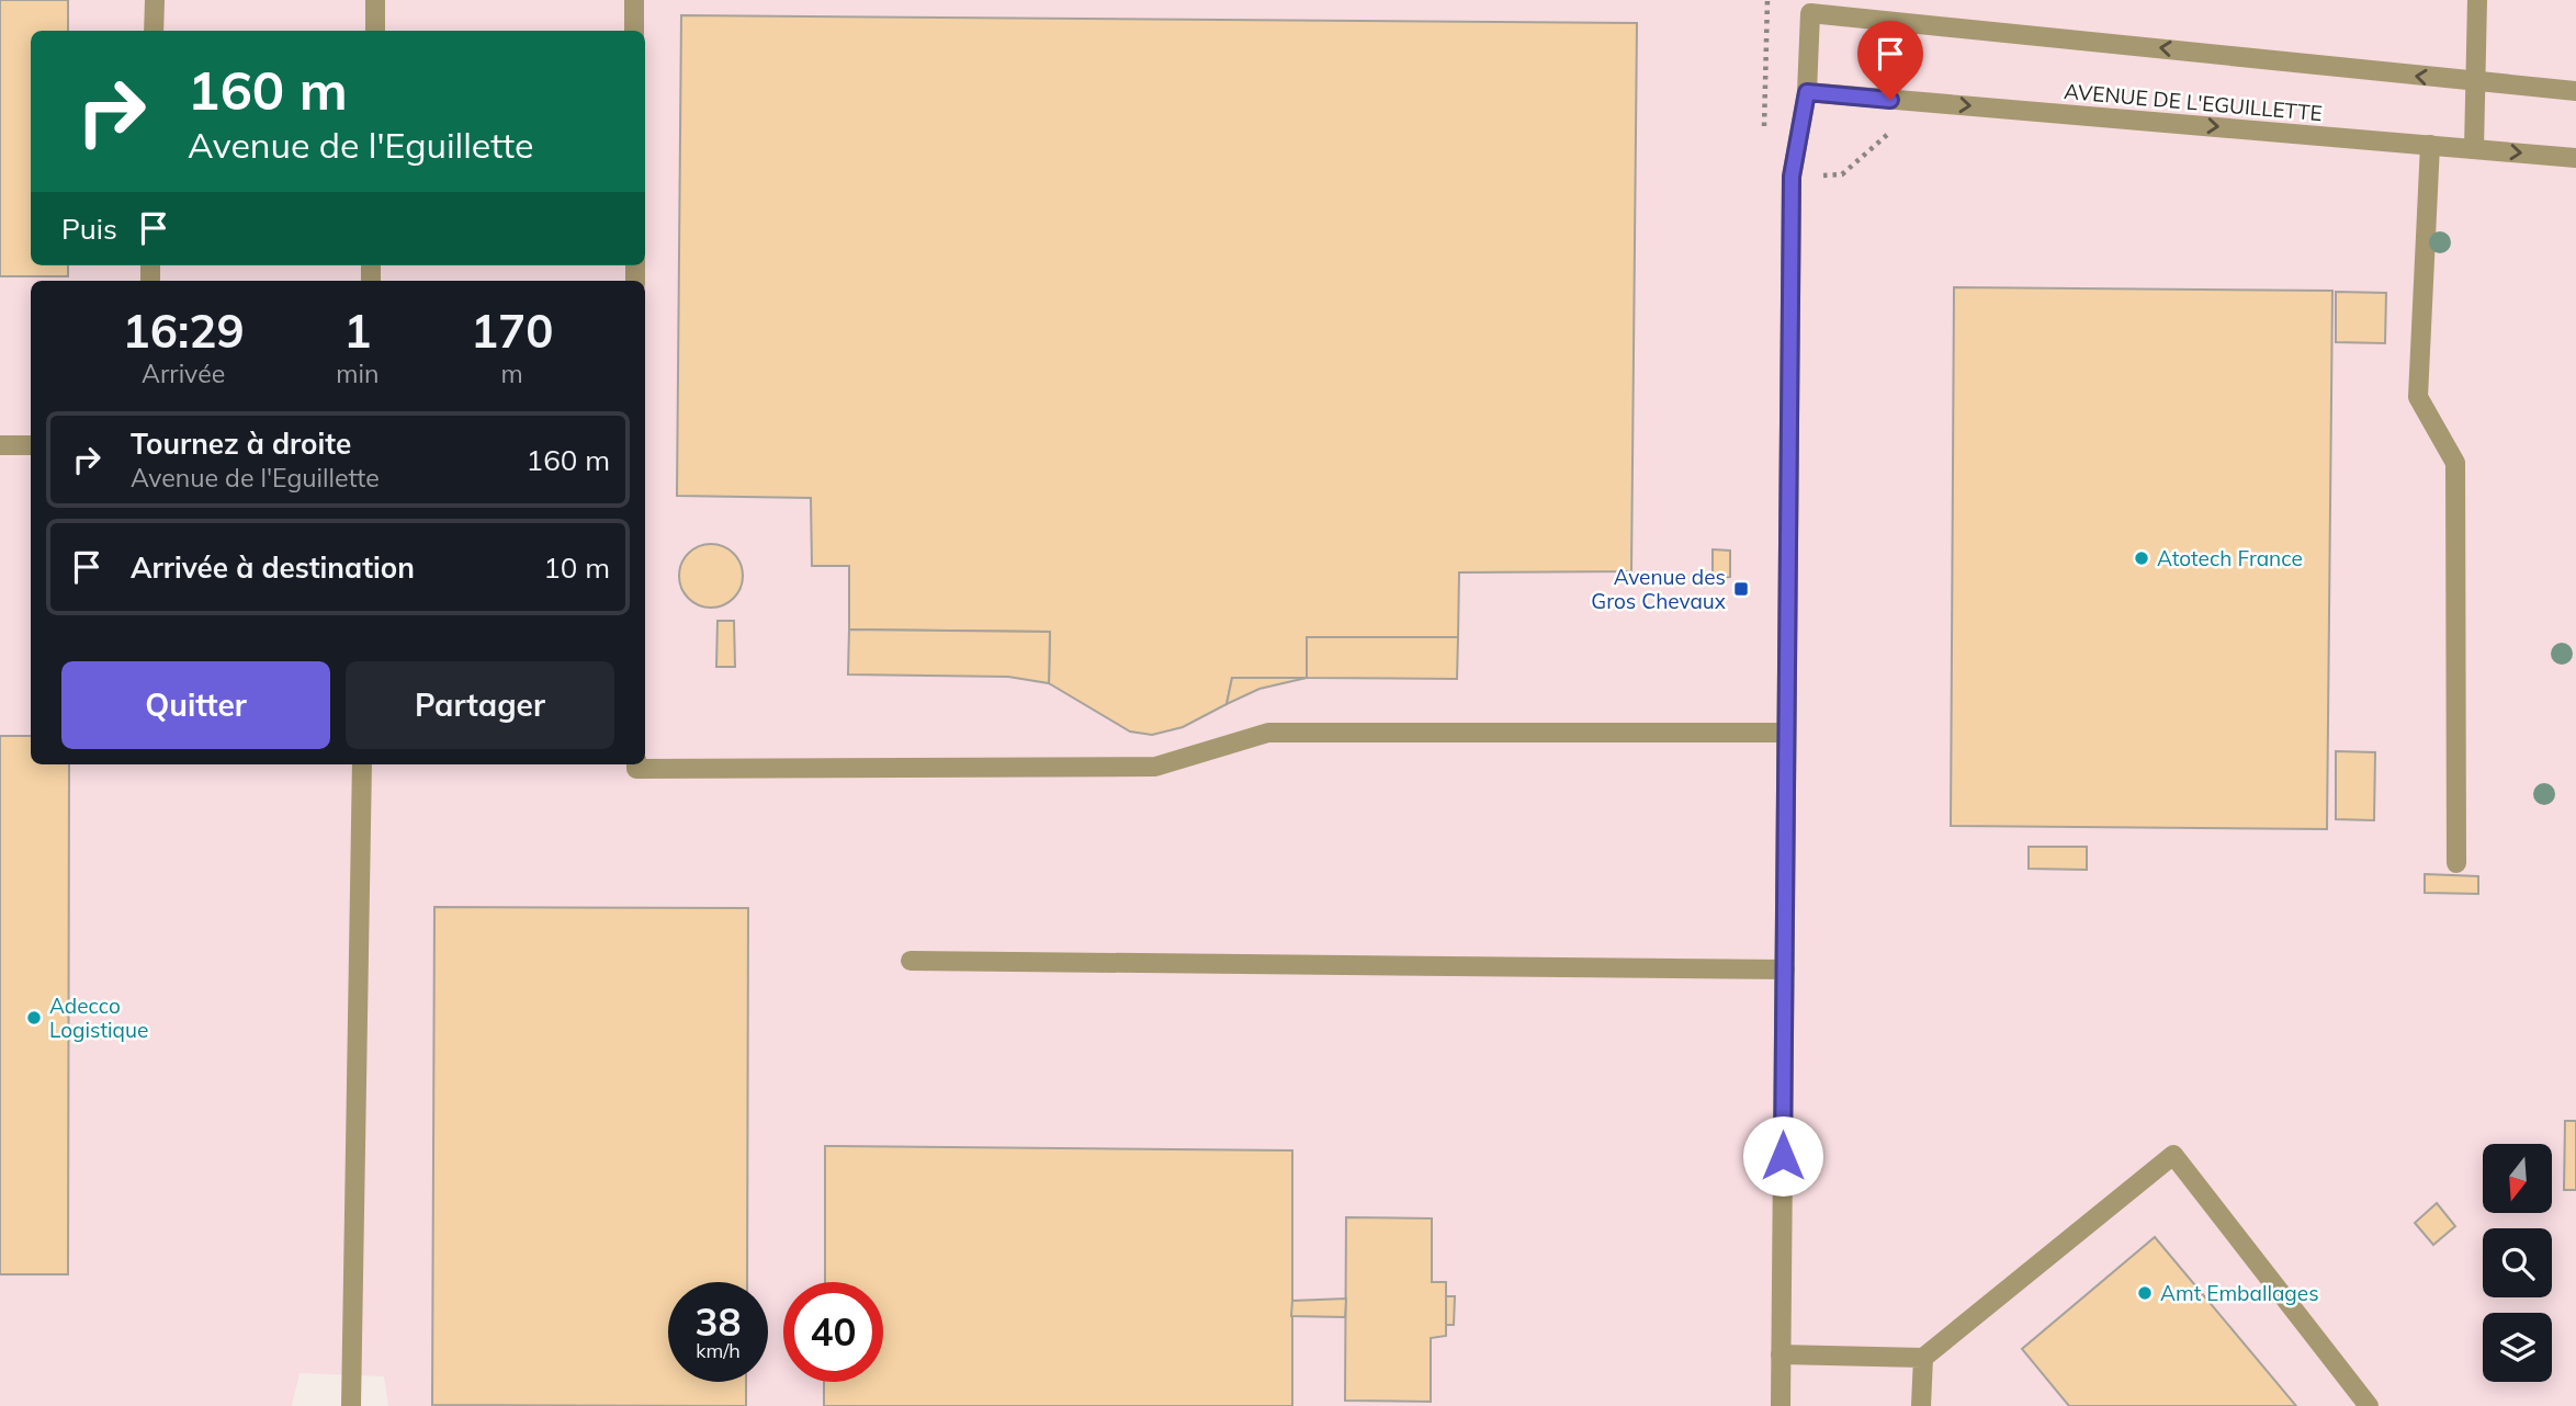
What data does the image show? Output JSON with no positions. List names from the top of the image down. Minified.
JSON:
{"streets":{"street":["AVENUE DE L'EGUILLETTE"]},"places":{"other":["Atotech France","Adecco Logistique","Amt Emballages"],"transit":["Avenue des Gros Chevaux"]},"north":"bottom","page":{"turn":["160 m","Avenue de l'Eguillette"],"then":"Puis","eta":["16:29","Arrivée","1","min","170","m"],"list":[{"name":"Tournez à droite","note":"Avenue de l'Eguillette","value":"160 m"},{"name":"Arrivée à destination","value":"10 m"}],"buttons":["Quitter","Partager"],"speed":"38 km/h","limit":"40"}}
